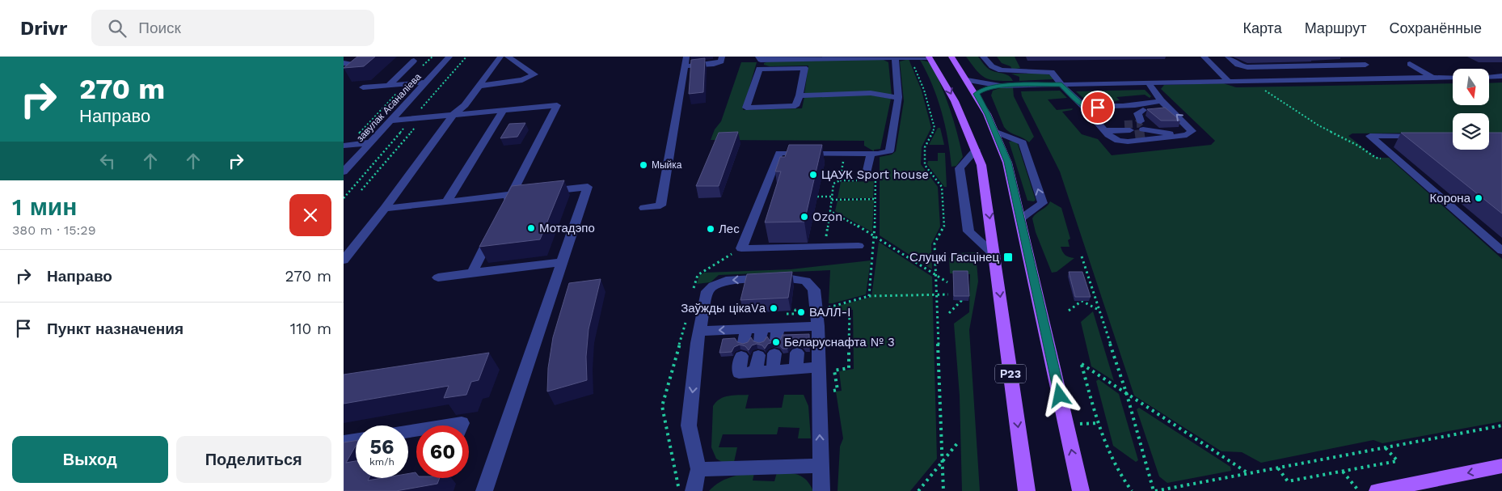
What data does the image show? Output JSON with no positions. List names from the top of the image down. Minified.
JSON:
{"streets":{"main road":["Р23"],"street":["завулак Асаналіева"]},"places":{"other":["Мыйка","ЦАУК Sport house","Корона","Ozon","Мотадэпо","Лес","Заўжды цікаVа","ВАЛЛ-І","Беларуснафта № 3"],"transit":["Слуцкі Гасцінец"]},"north":"bottom","page":{"header":"Drivr","search":"Поиск","nav":["Карта","Маршрут","Сохранённые"],"turn":["270 m","Направо"],"heading":["1 мин","380 m · 15:29"],"list":[{"name":"Направо","value":"270 m"},{"name":"Пункт назначения","value":"110 m"}],"speed":"56 km/h","limit":"60","buttons":["Выход","Поделиться"]}}
